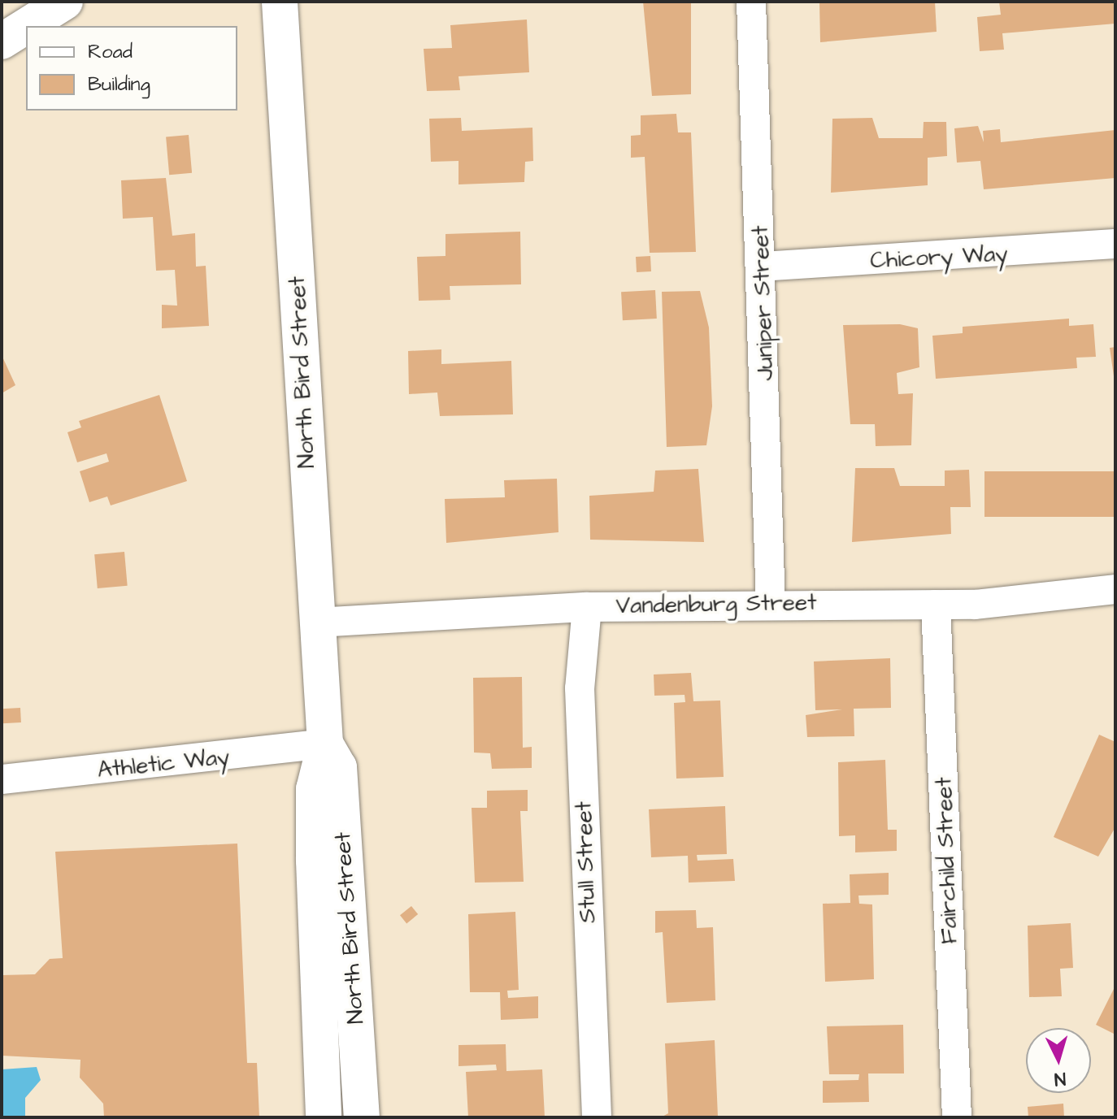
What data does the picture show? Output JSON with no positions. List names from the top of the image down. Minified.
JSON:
{"streets":{"main road":["North Bird Street"],"street":["Chicory Way","Juniper Street","Vandenburg Street","Athletic Way","Fairchild Street","Stull Street"]},"crossings":[["Chicory Way","Juniper Street"],["Juniper Street","Vandenburg Street"],["North Bird Street","Vandenburg Street"],["North Bird Street","Athletic Way"],["Vandenburg Street","Fairchild Street"],["Vandenburg Street","Stull Street"]],"legend":["Road","Building"],"north":"bottom"}
